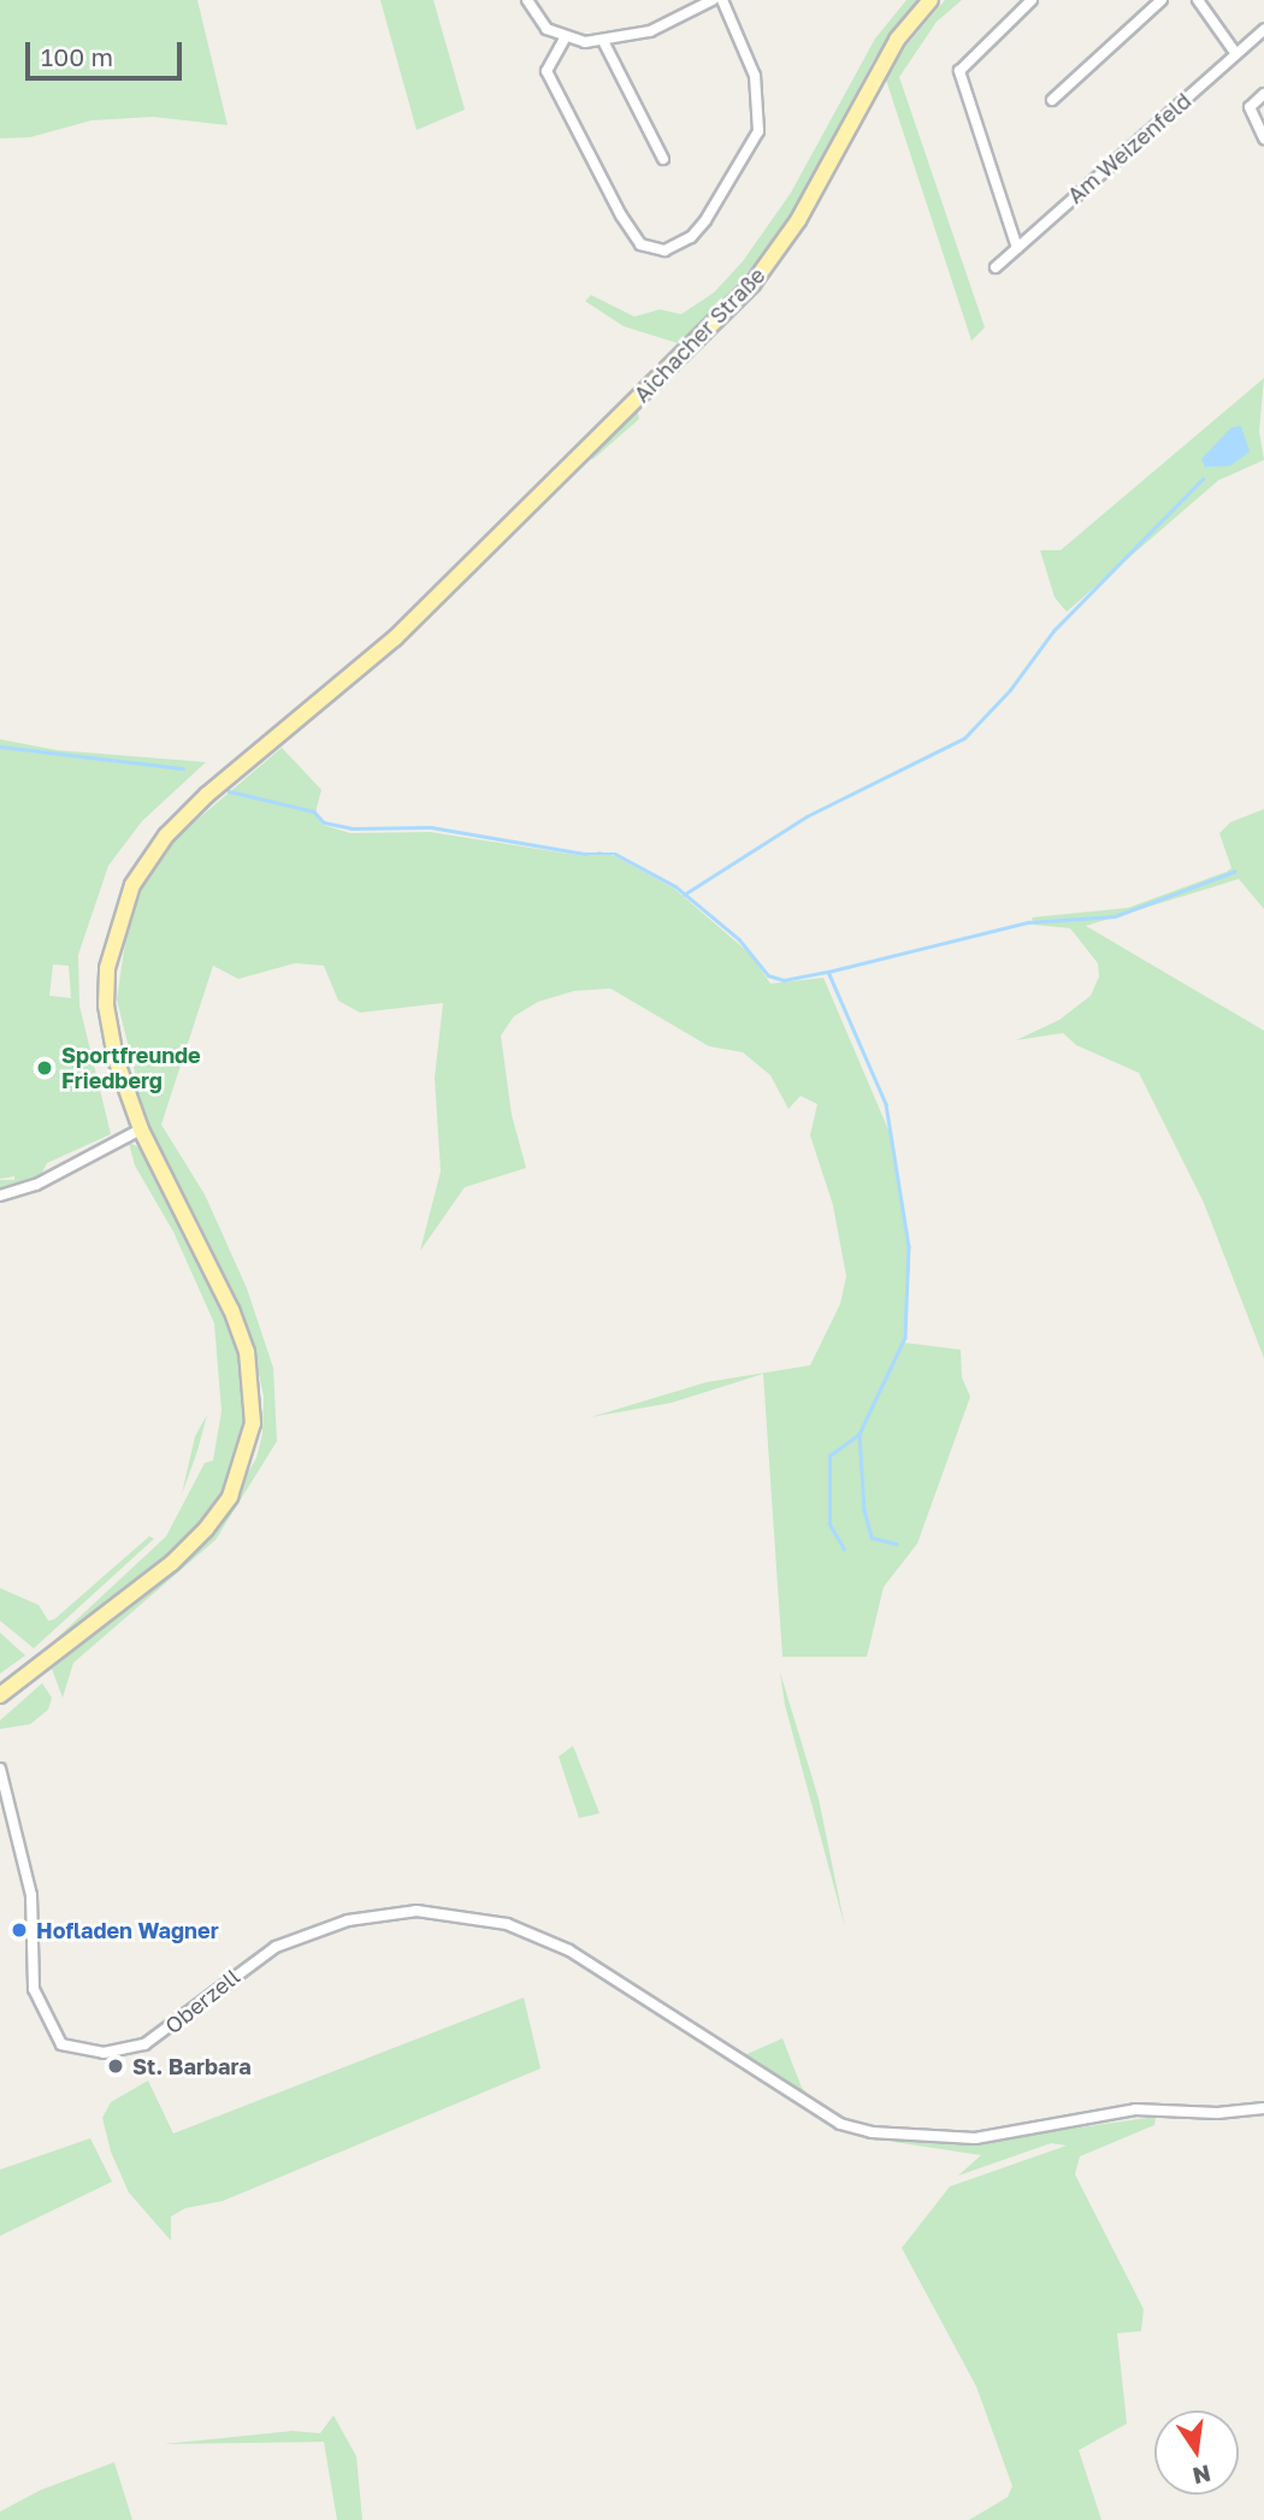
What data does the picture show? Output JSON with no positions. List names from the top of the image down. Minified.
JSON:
{"streets":{"main road":["Aichacher Straße"],"street":["Am Weizenfeld","Oberzell"]},"places":["Sportfreunde Friedberg","Hofladen Wagner","St. Barbara"],"scale_bar":"100 m","north":"bottom"}
